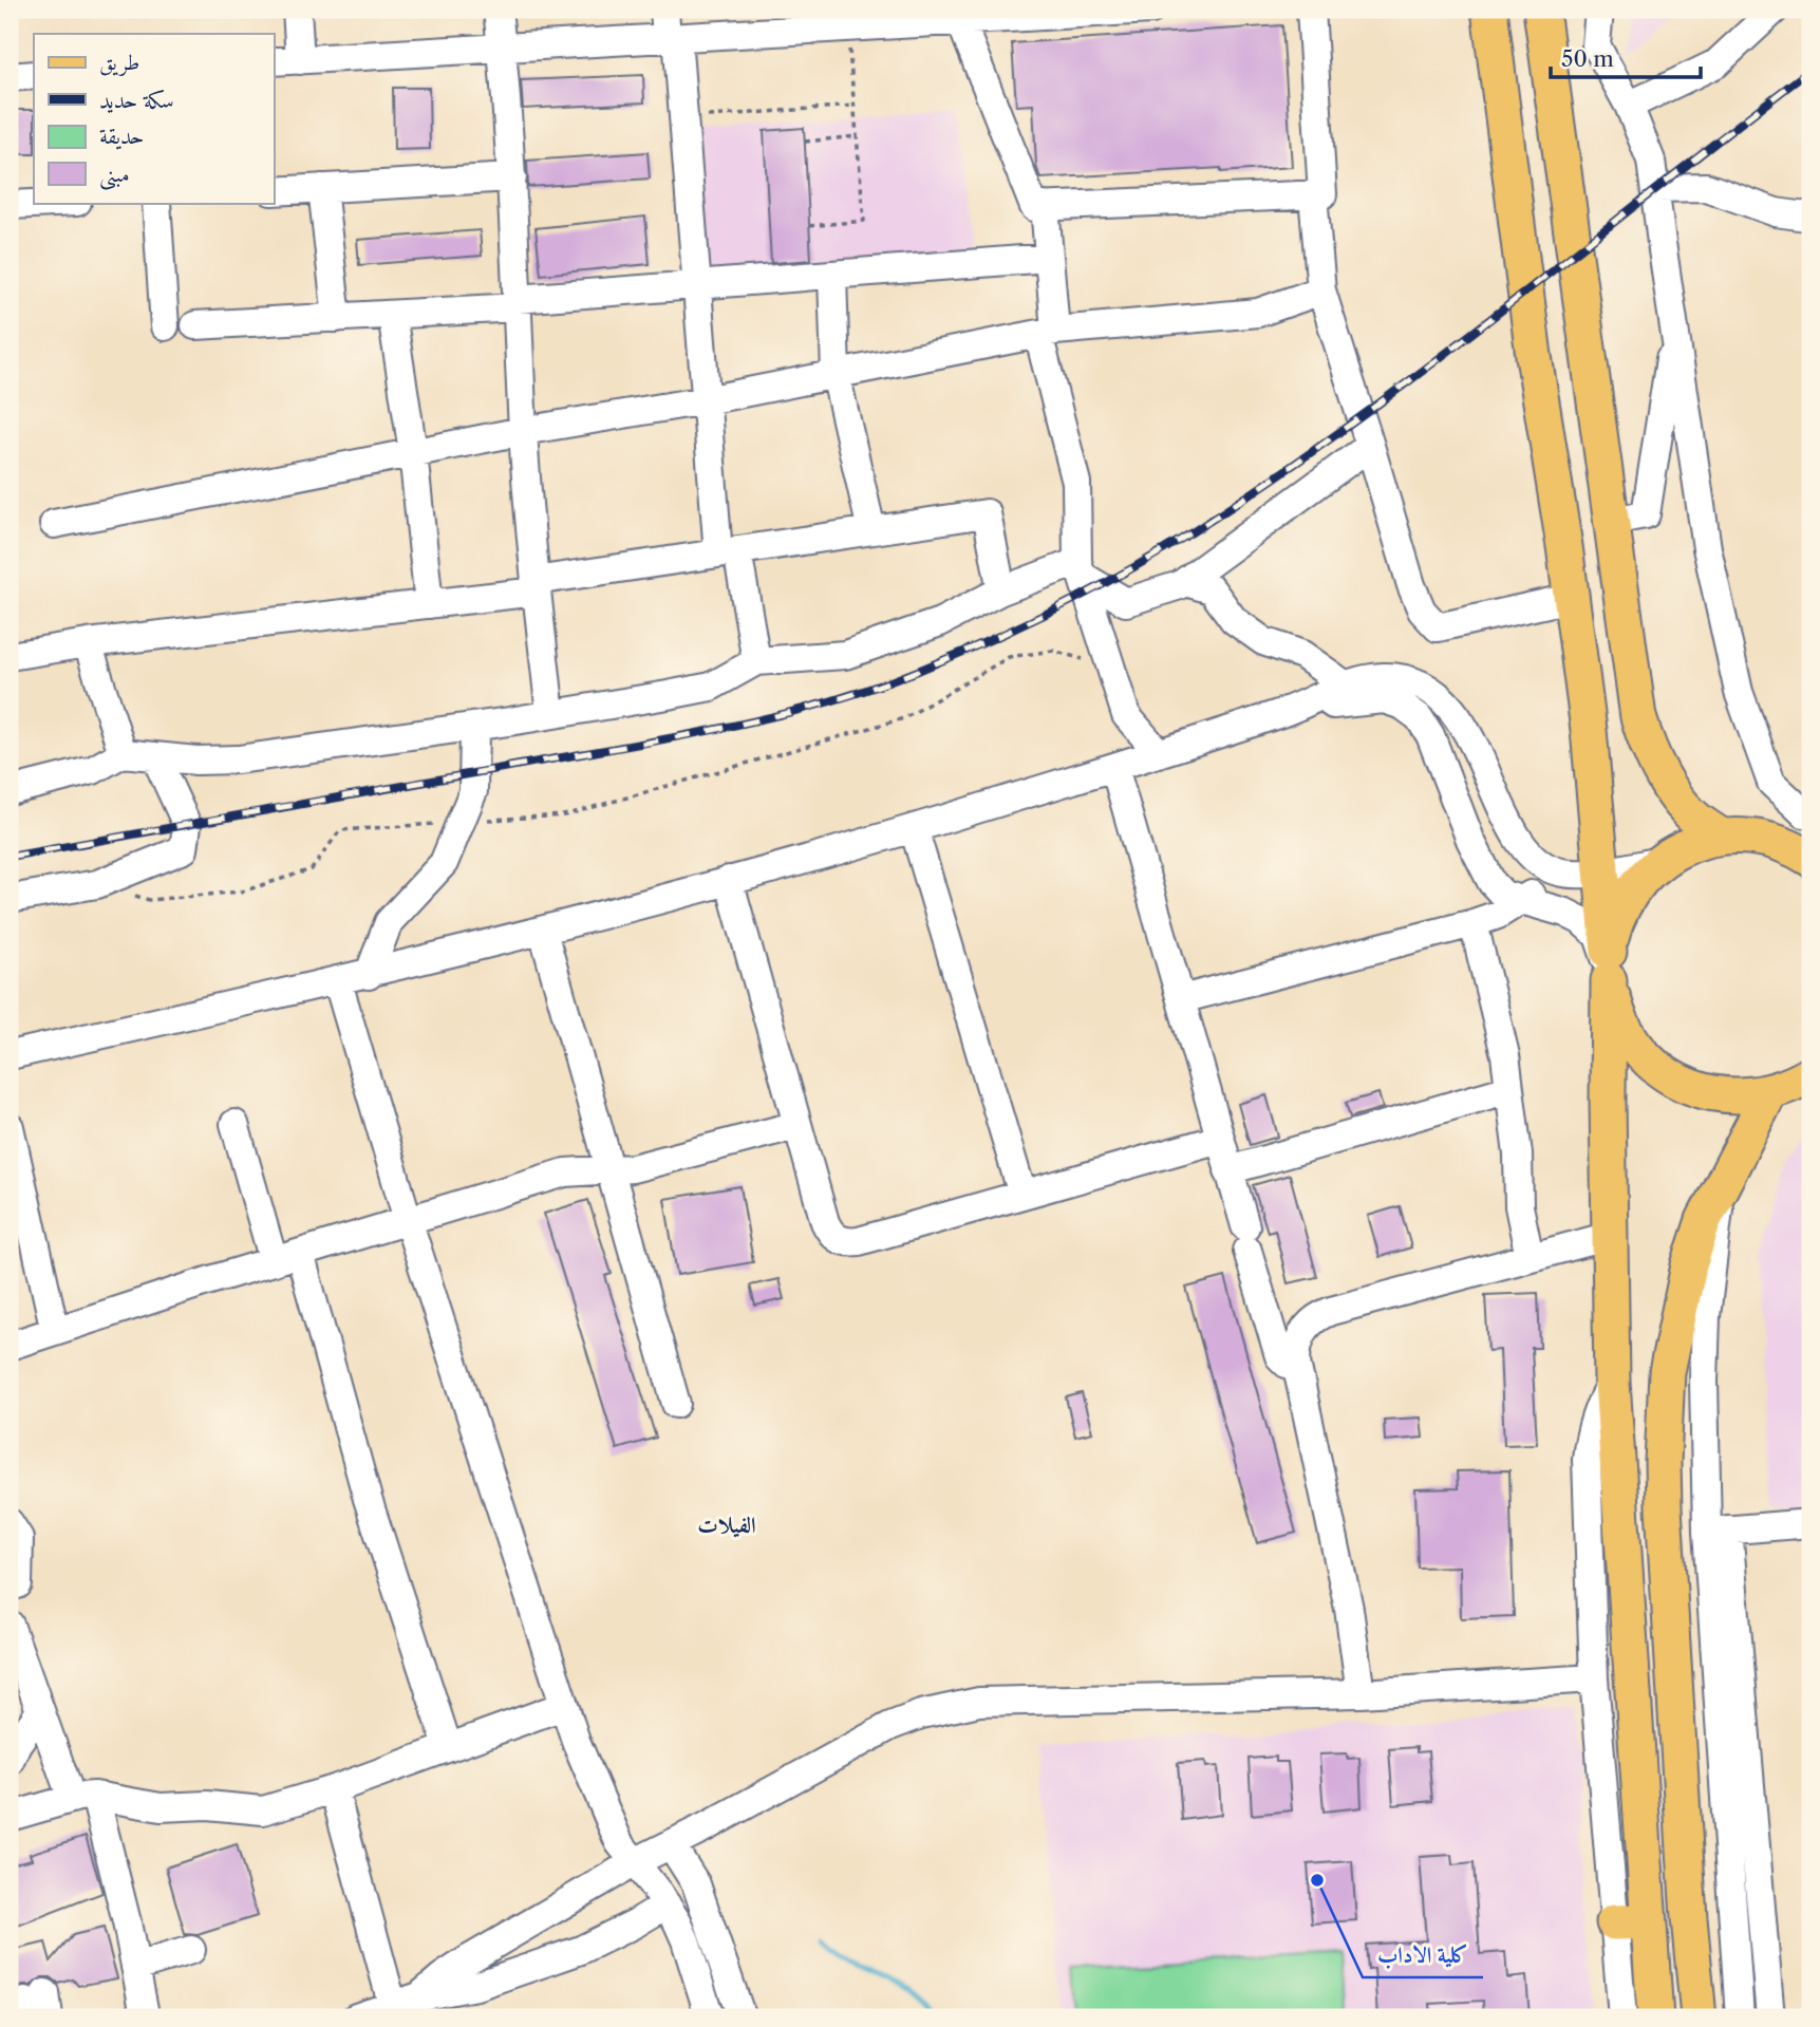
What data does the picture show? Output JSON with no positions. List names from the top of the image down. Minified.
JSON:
{"districts":["الفيلات"],"places":["كلية الاداب"],"legend":["طريق","سكة حديد","حديقة","مبنى"],"scale_bar":"50 m"}
